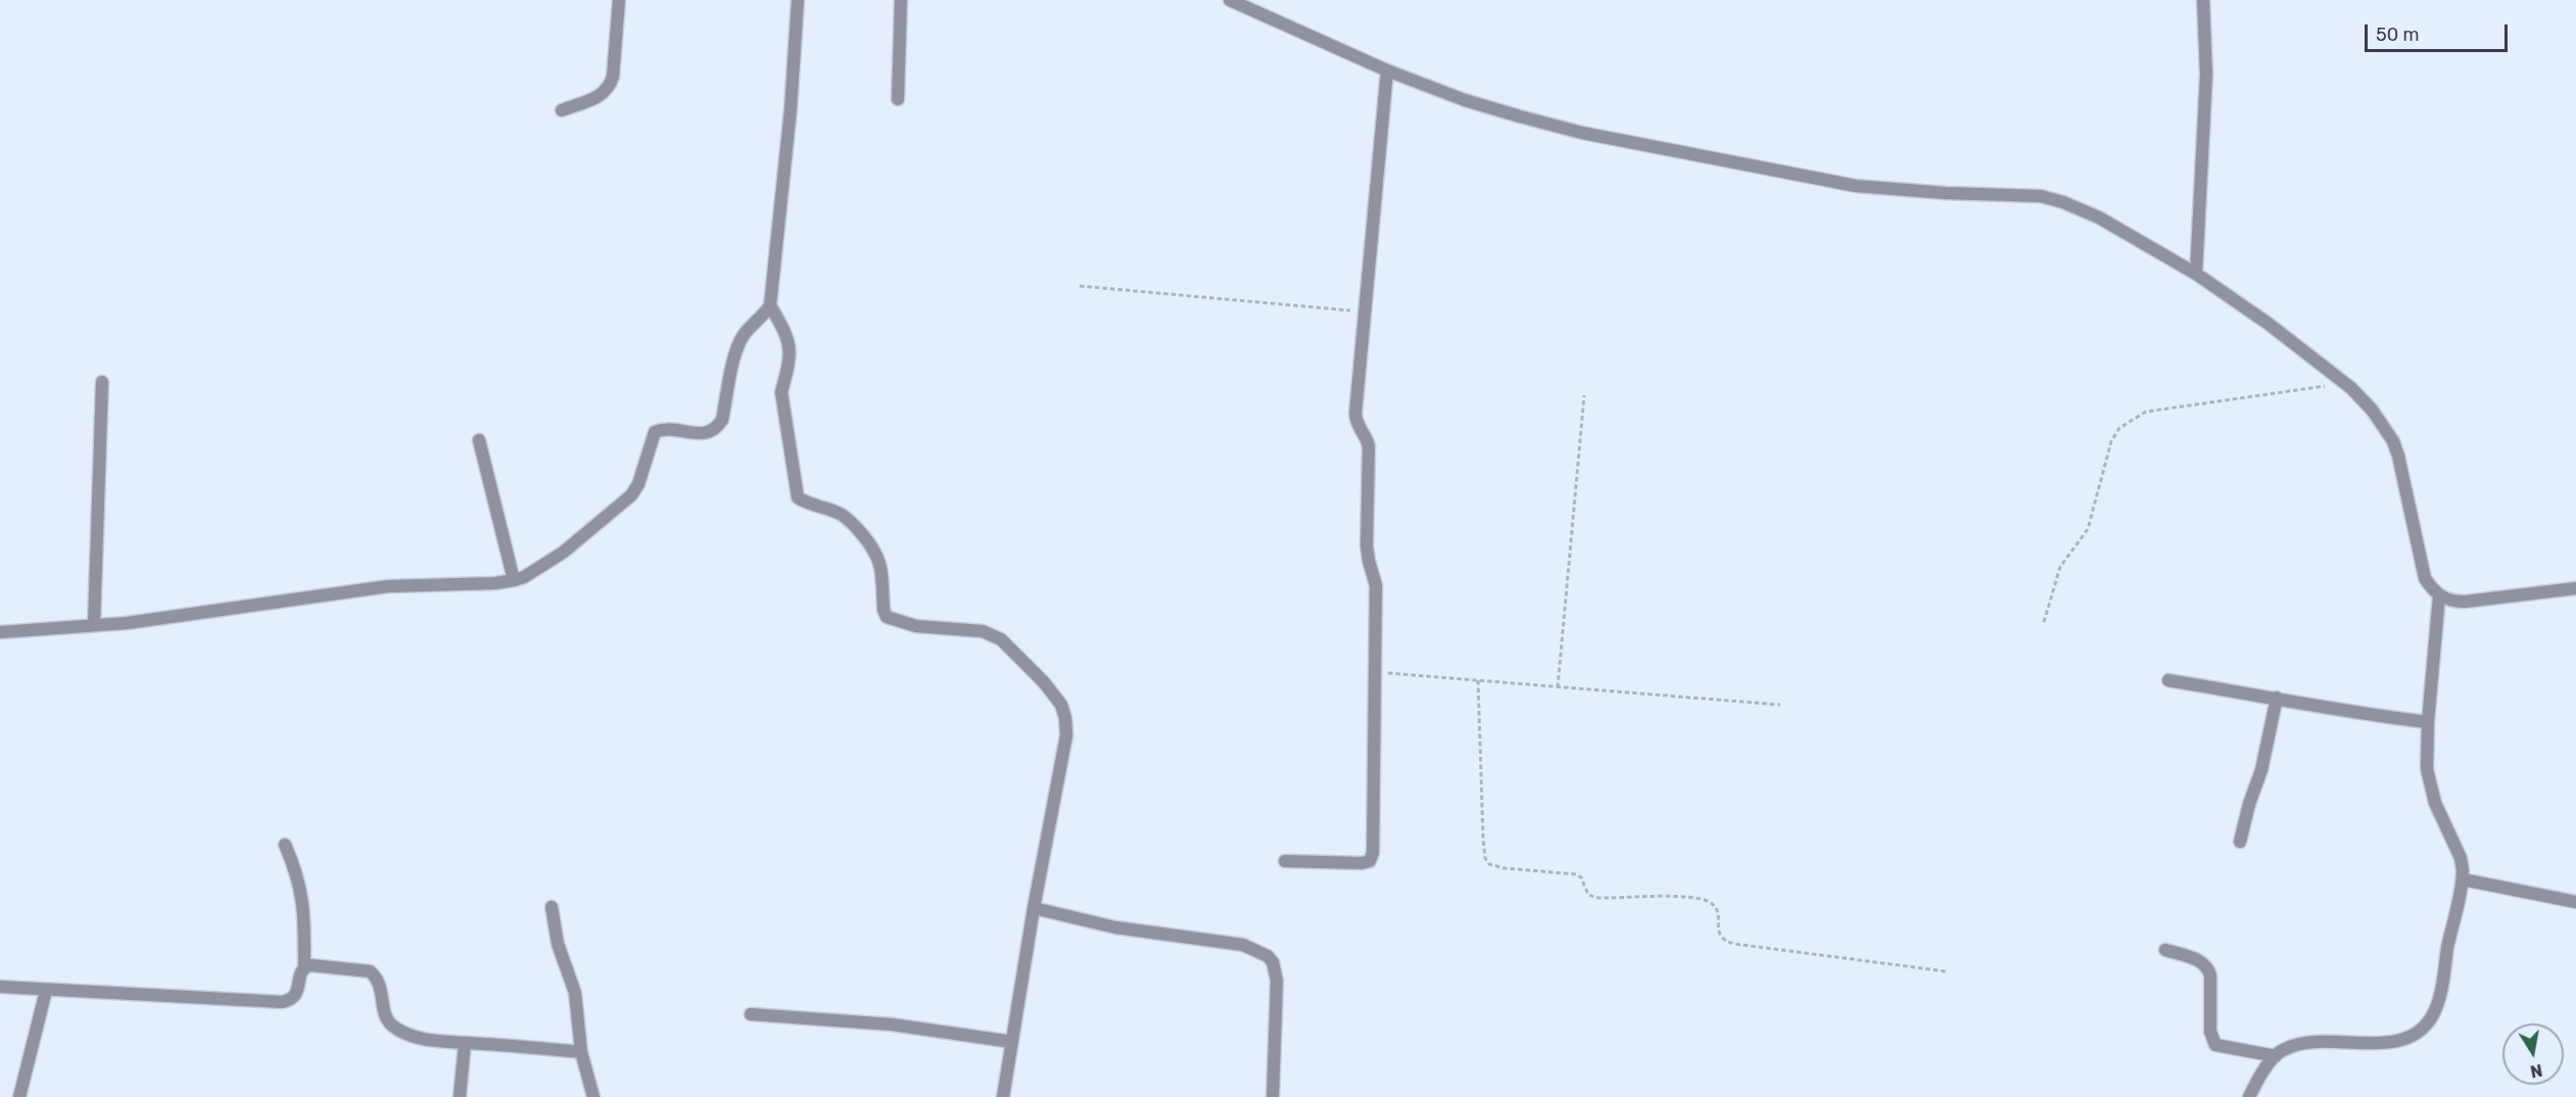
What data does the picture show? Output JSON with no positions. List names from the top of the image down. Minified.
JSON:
{"scale_bar":"50 m","north":"bottom"}
